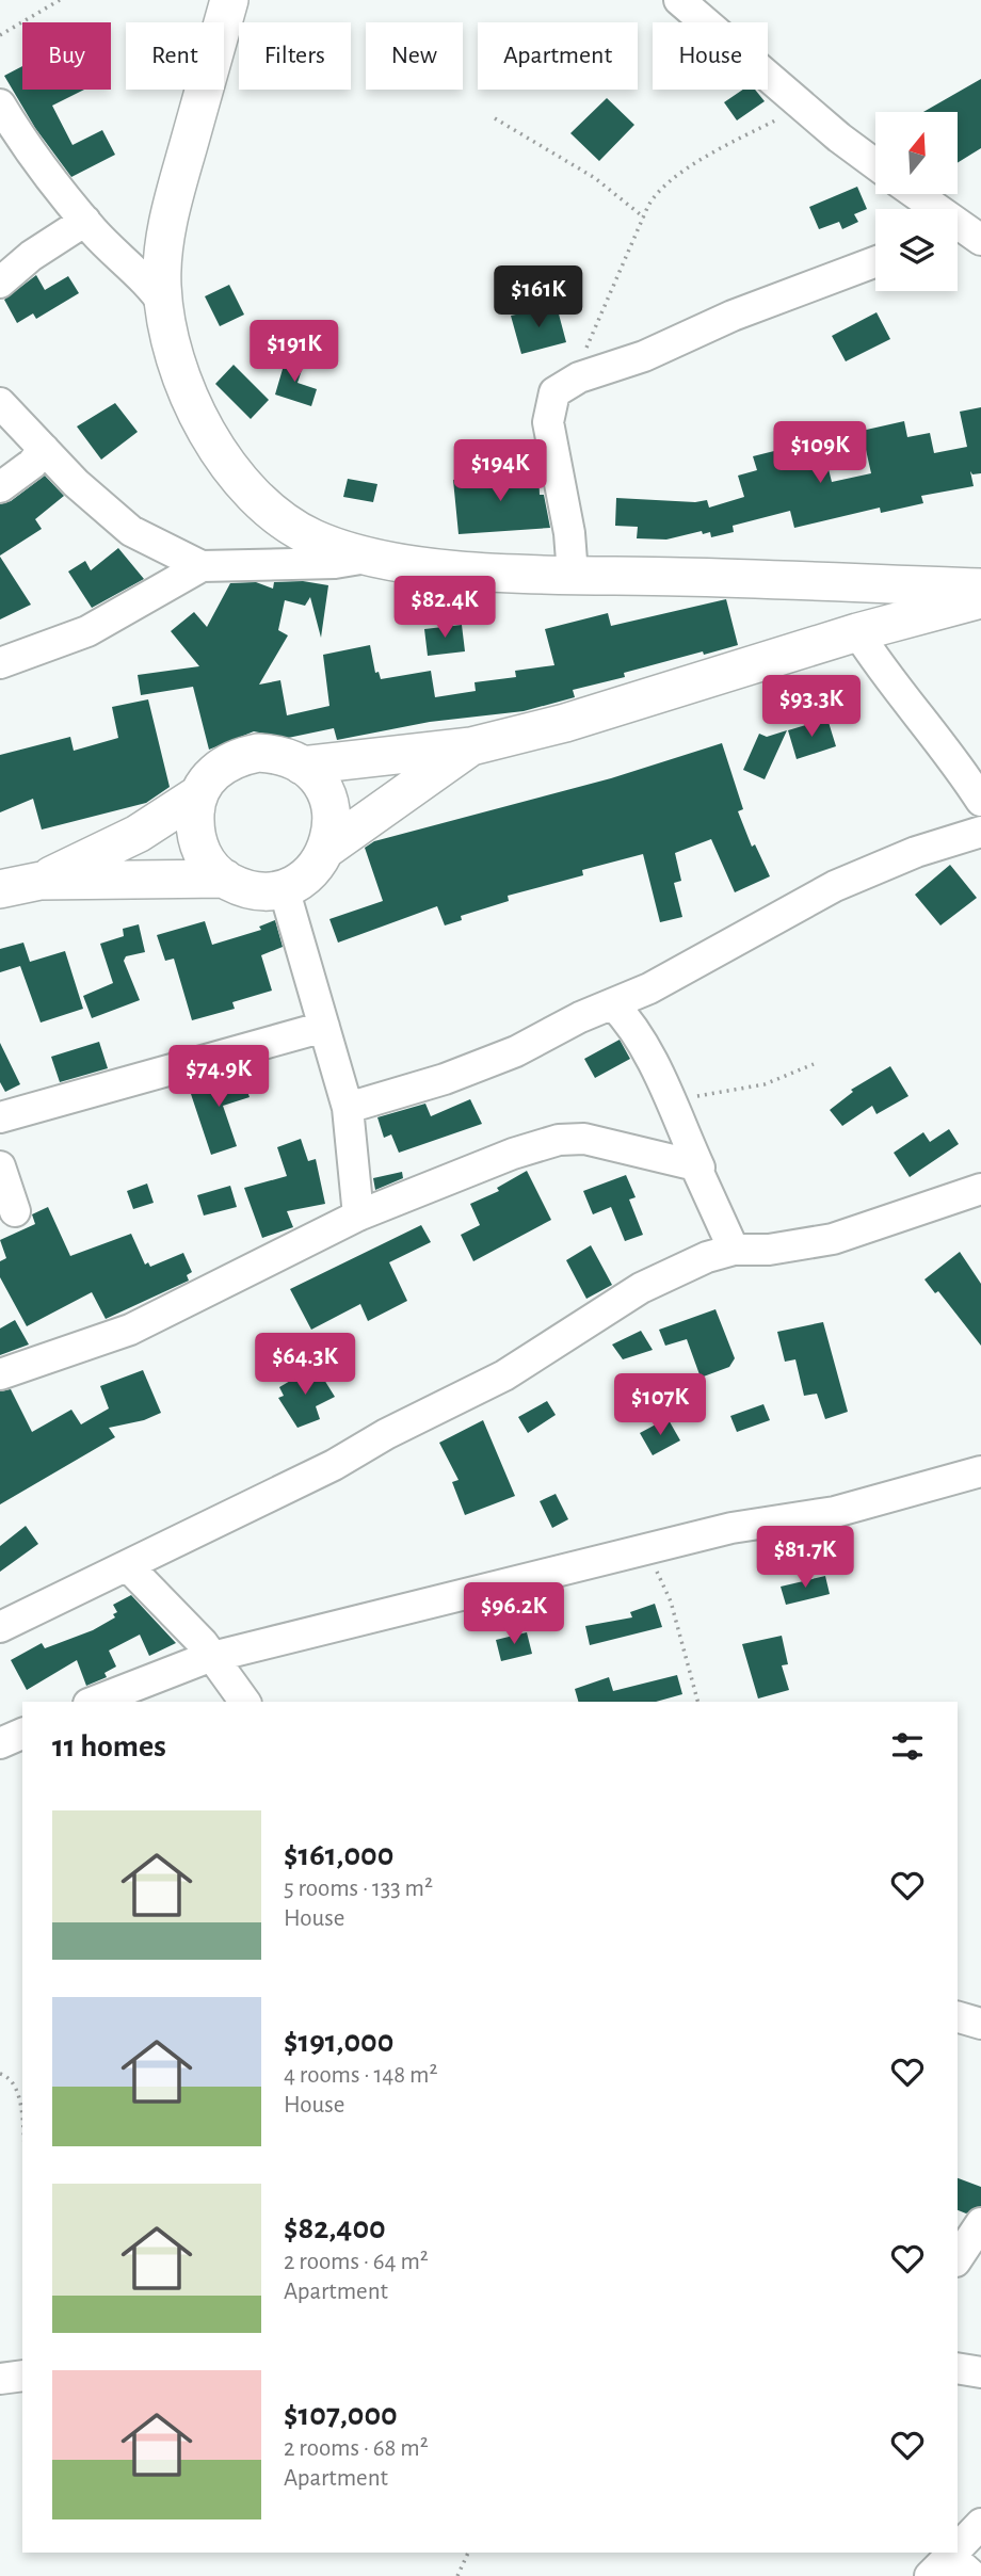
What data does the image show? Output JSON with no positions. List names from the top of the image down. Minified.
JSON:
{"north":"top","page":{"chip":["Buy","Rent","Filters","New","Apartment","House"],"price":["$161K","$191K","$109K","$194K","$82.4K","$93.3K","$74.9K","$64.3K","$107K","$81.7K","$96.2K"],"heading":"11 homes","list":[{"name":"$161,000","note":"5 rooms · 133 m² · House"},{"name":"$191,000","note":"4 rooms · 148 m² · House"},{"name":"$82,400","note":"2 rooms · 64 m² · Apartment"},{"name":"$107,000","note":"2 rooms · 68 m² · Apartment"}]}}
